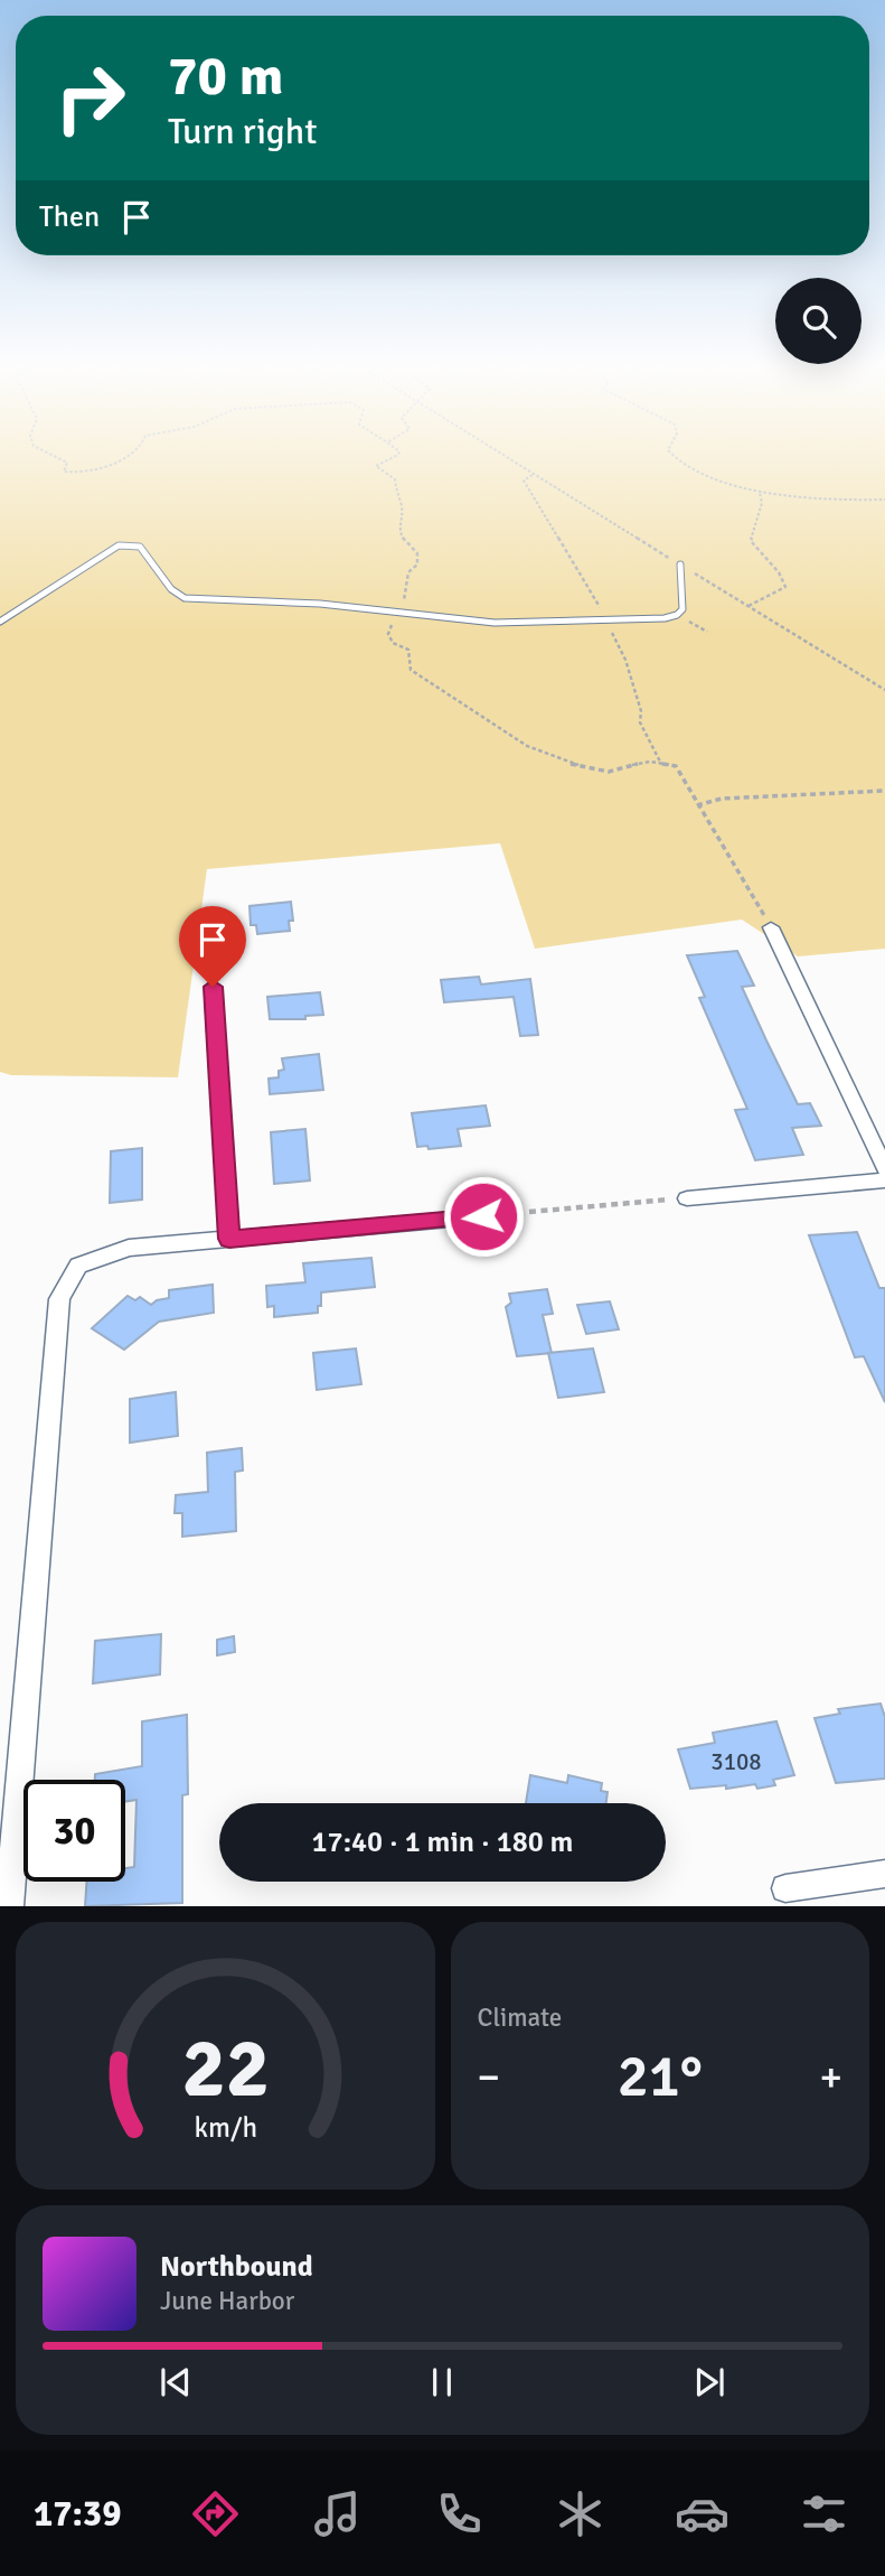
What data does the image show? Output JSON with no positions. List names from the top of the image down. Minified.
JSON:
{"house_numbers":["3108"],"page":{"turn":["70 m","Turn right"],"then":"Then","limit":"30","trip":"17:40 · 1 min · 180 m","tile":"Climate","heat":["−","21°","+"],"song":["Northbound","June Harbor"],"tabs":"17:39","gauge":["22","km/h"]}}
